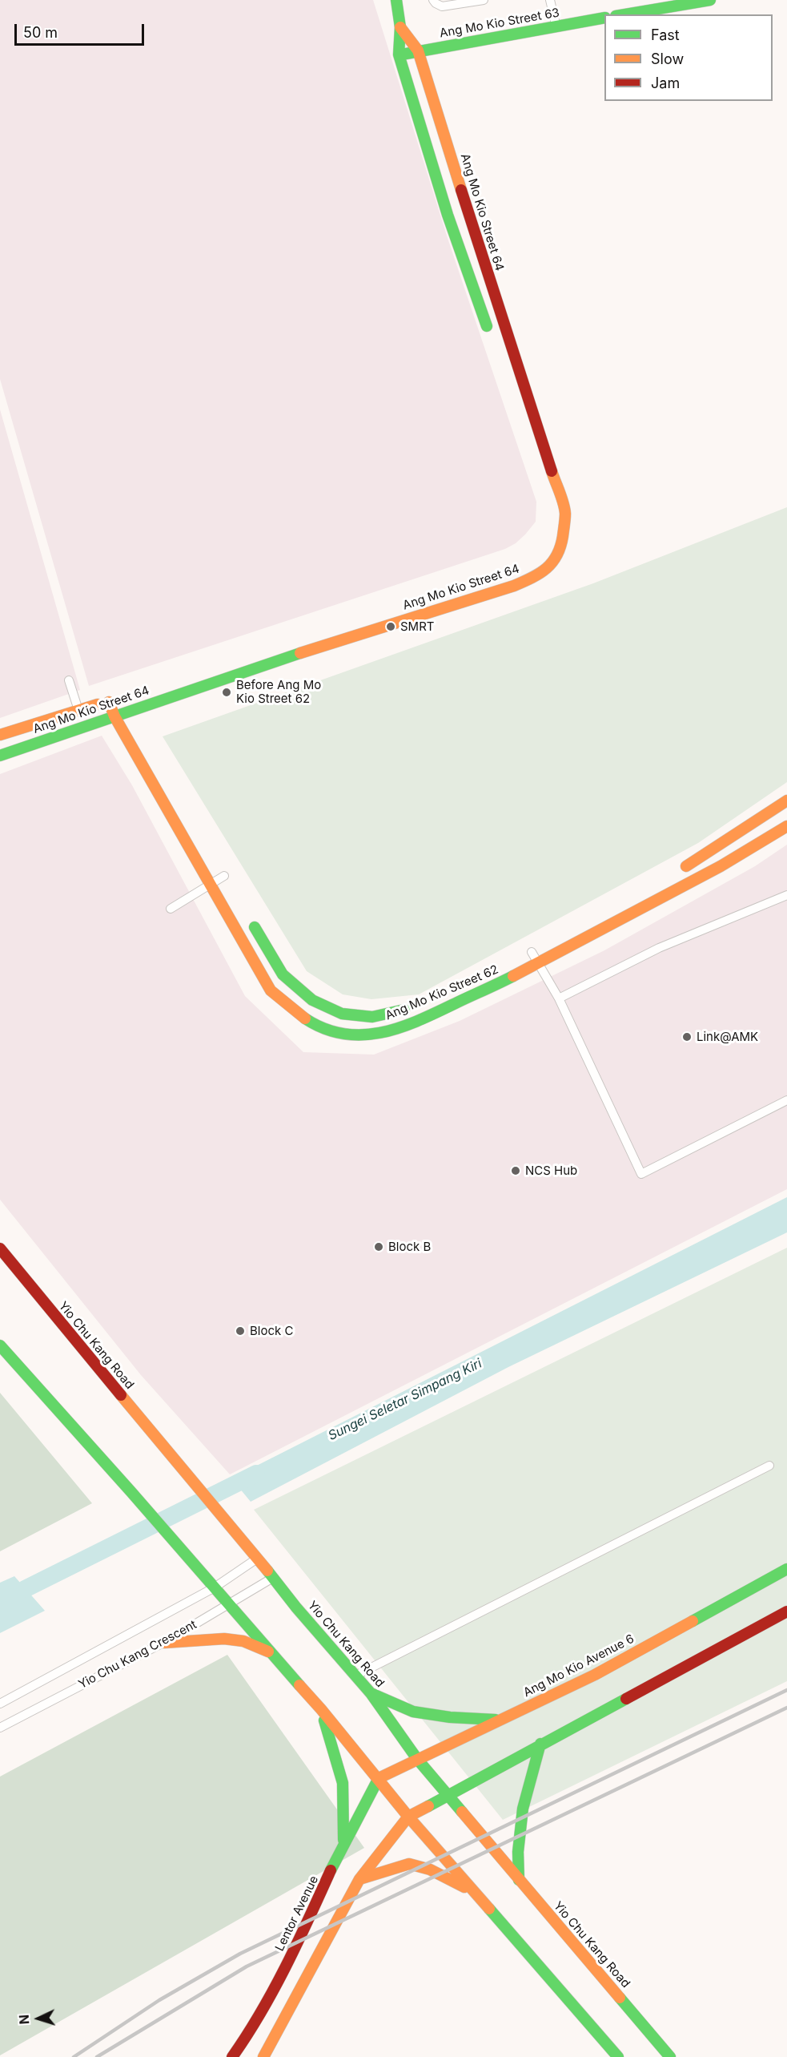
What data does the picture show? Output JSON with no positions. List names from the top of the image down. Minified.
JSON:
{"streets":{"main road":["Ang Mo Kio Street 63","Ang Mo Kio Street 64","Ang Mo Kio Street 62","Yio Chu Kang Road","Ang Mo Kio Avenue 6","Lentor Avenue"],"lane":["Yio Chu Kang Crescent"]},"crossings":[["Ang Mo Kio Street 63","Ang Mo Kio Street 64"],["Ang Mo Kio Street 64","Ang Mo Kio Street 62"],["Yio Chu Kang Road","Yio Chu Kang Crescent"],["Yio Chu Kang Road","Ang Mo Kio Avenue 6"],["Ang Mo Kio Avenue 6","Lentor Avenue"]],"water":["Sungei Seletar Simpang Kiri"],"places":["SMRT","Before Ang Mo Kio Street 62","Link@AMK","NCS Hub","Block B","Block C"],"legend":["Fast","Slow","Jam"],"scale_bar":"50 m","north":"left"}
